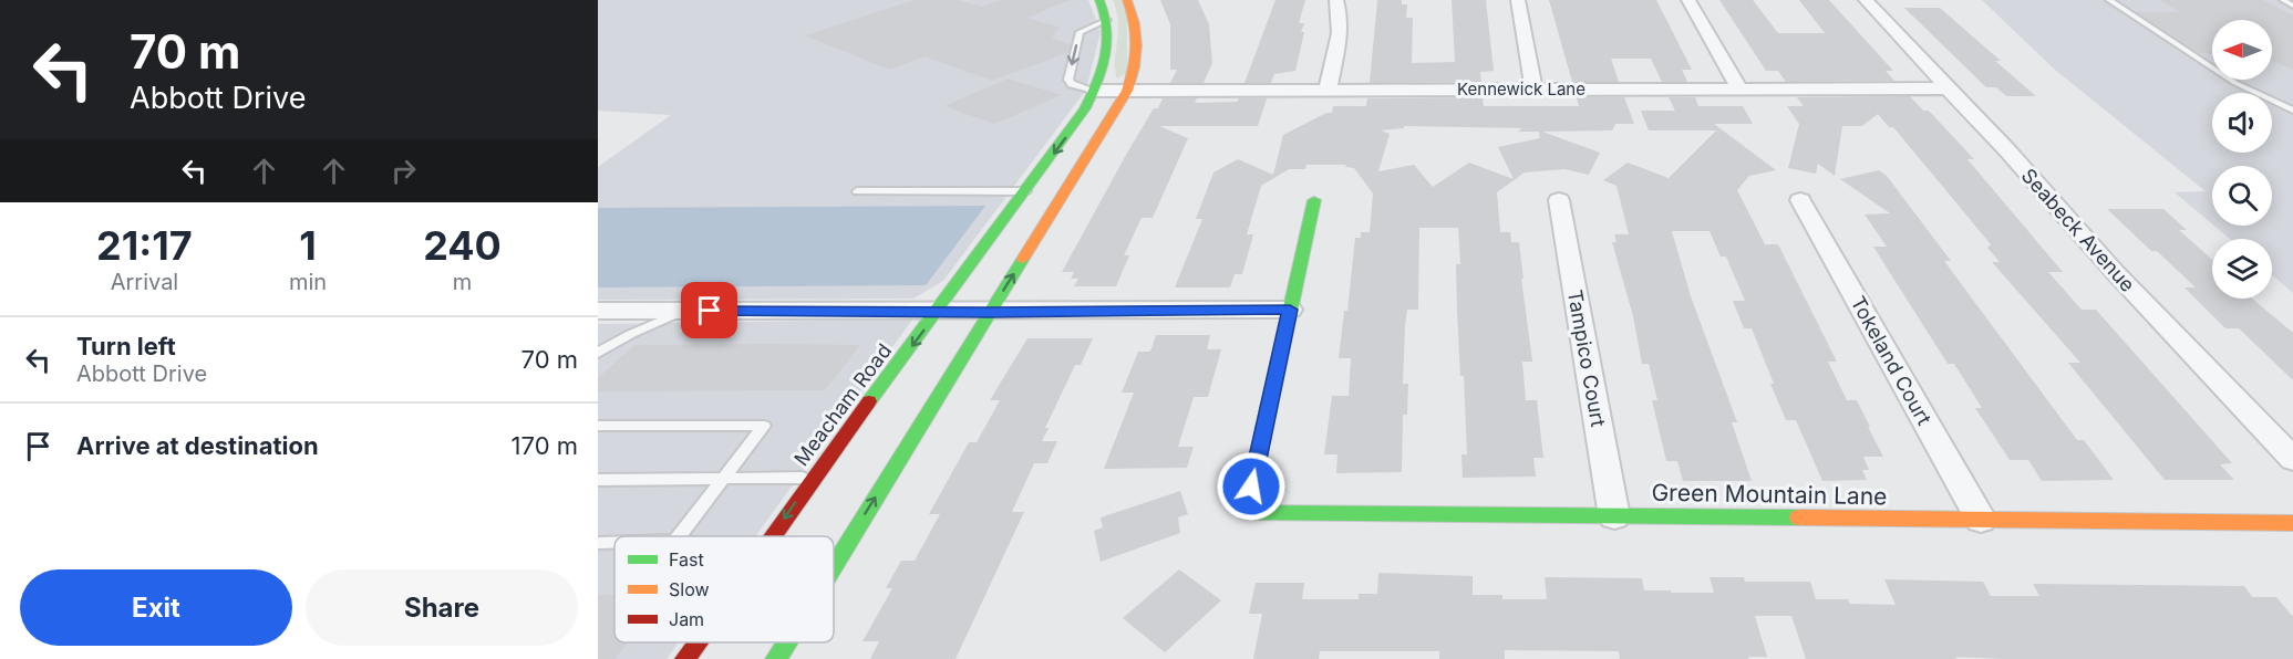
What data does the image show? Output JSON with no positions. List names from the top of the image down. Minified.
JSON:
{"streets":{"street":["Kennewick Lane","Seabeck Avenue","Tampico Court","Tokeland Court","Meacham Road","Green Mountain Lane"]},"crossings":[["Kennewick Lane","Seabeck Avenue"],["Kennewick Lane","Meacham Road"],["Tampico Court","Green Mountain Lane"],["Tokeland Court","Green Mountain Lane"]],"legend":["Fast","Slow","Jam"],"north":"left","page":{"turn":["70 m","Abbott Drive"],"eta":["21:17","Arrival","1","min","240","m"],"list":[{"name":"Turn left","note":"Abbott Drive","value":"70 m"},{"name":"Arrive at destination","value":"170 m"}],"buttons":["Exit","Share"]}}
